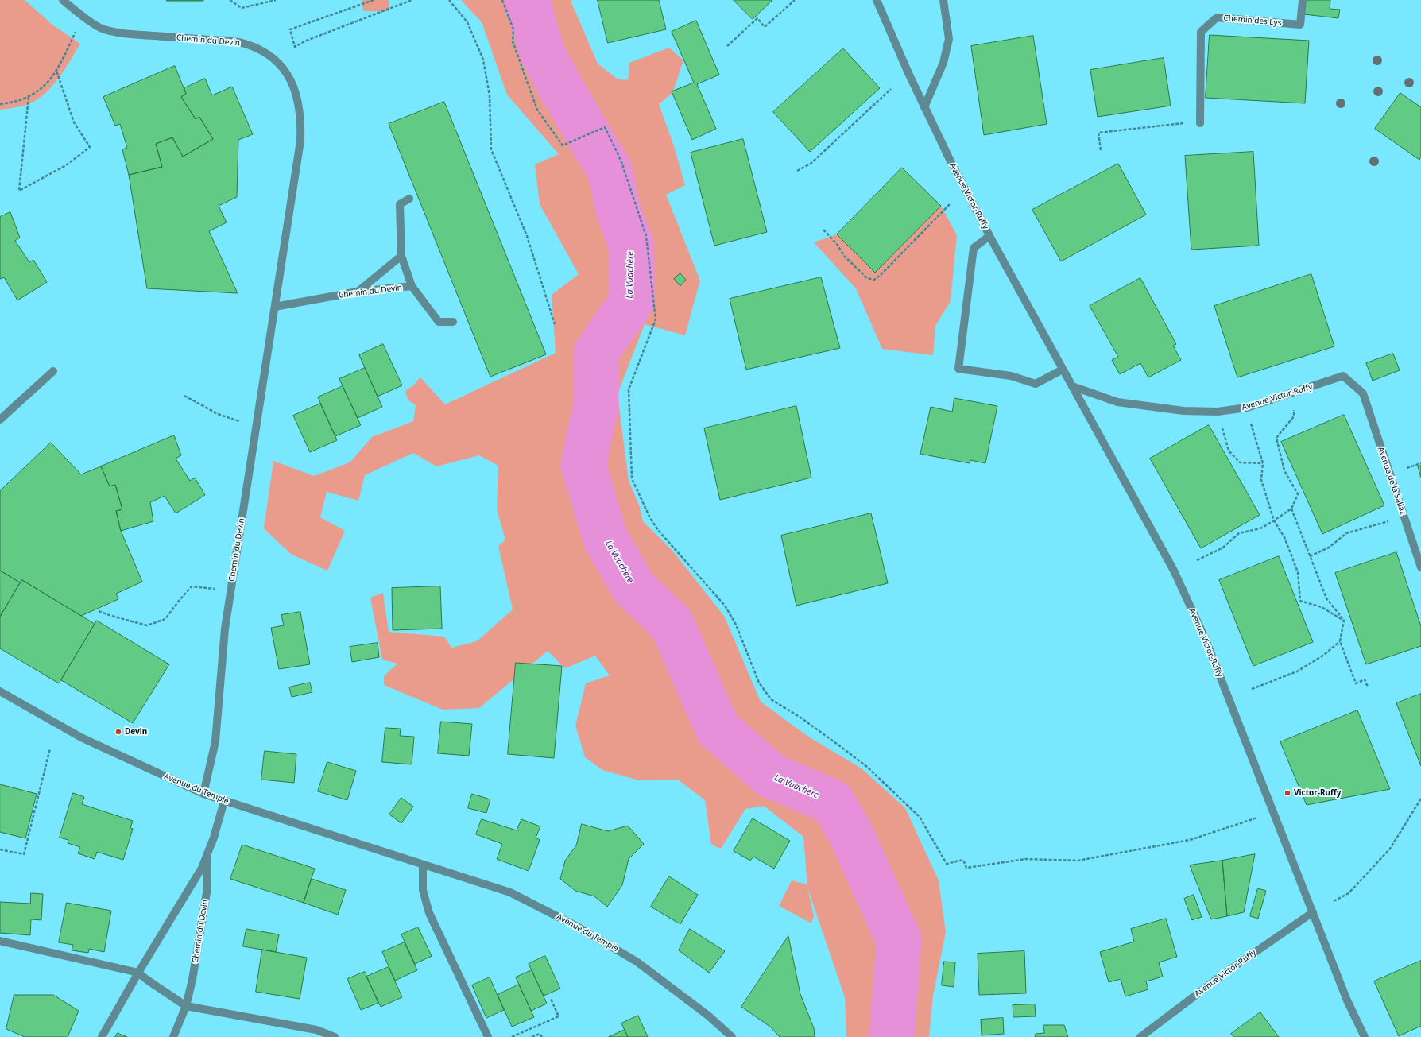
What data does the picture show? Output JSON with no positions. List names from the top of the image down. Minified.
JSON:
{"streets":{"street":["Chemin des Lys","Chemin du Devin","Avenue Victor-Ruffy","Avenue de la Sallaz","Avenue du Temple"]},"crossings":[["Chemin du Devin","Avenue du Temple"],["Avenue Victor-Ruffy","Avenue de la Sallaz"]],"water":["La Vuachère"],"places":["Devin","Victor-Ruffy"]}
